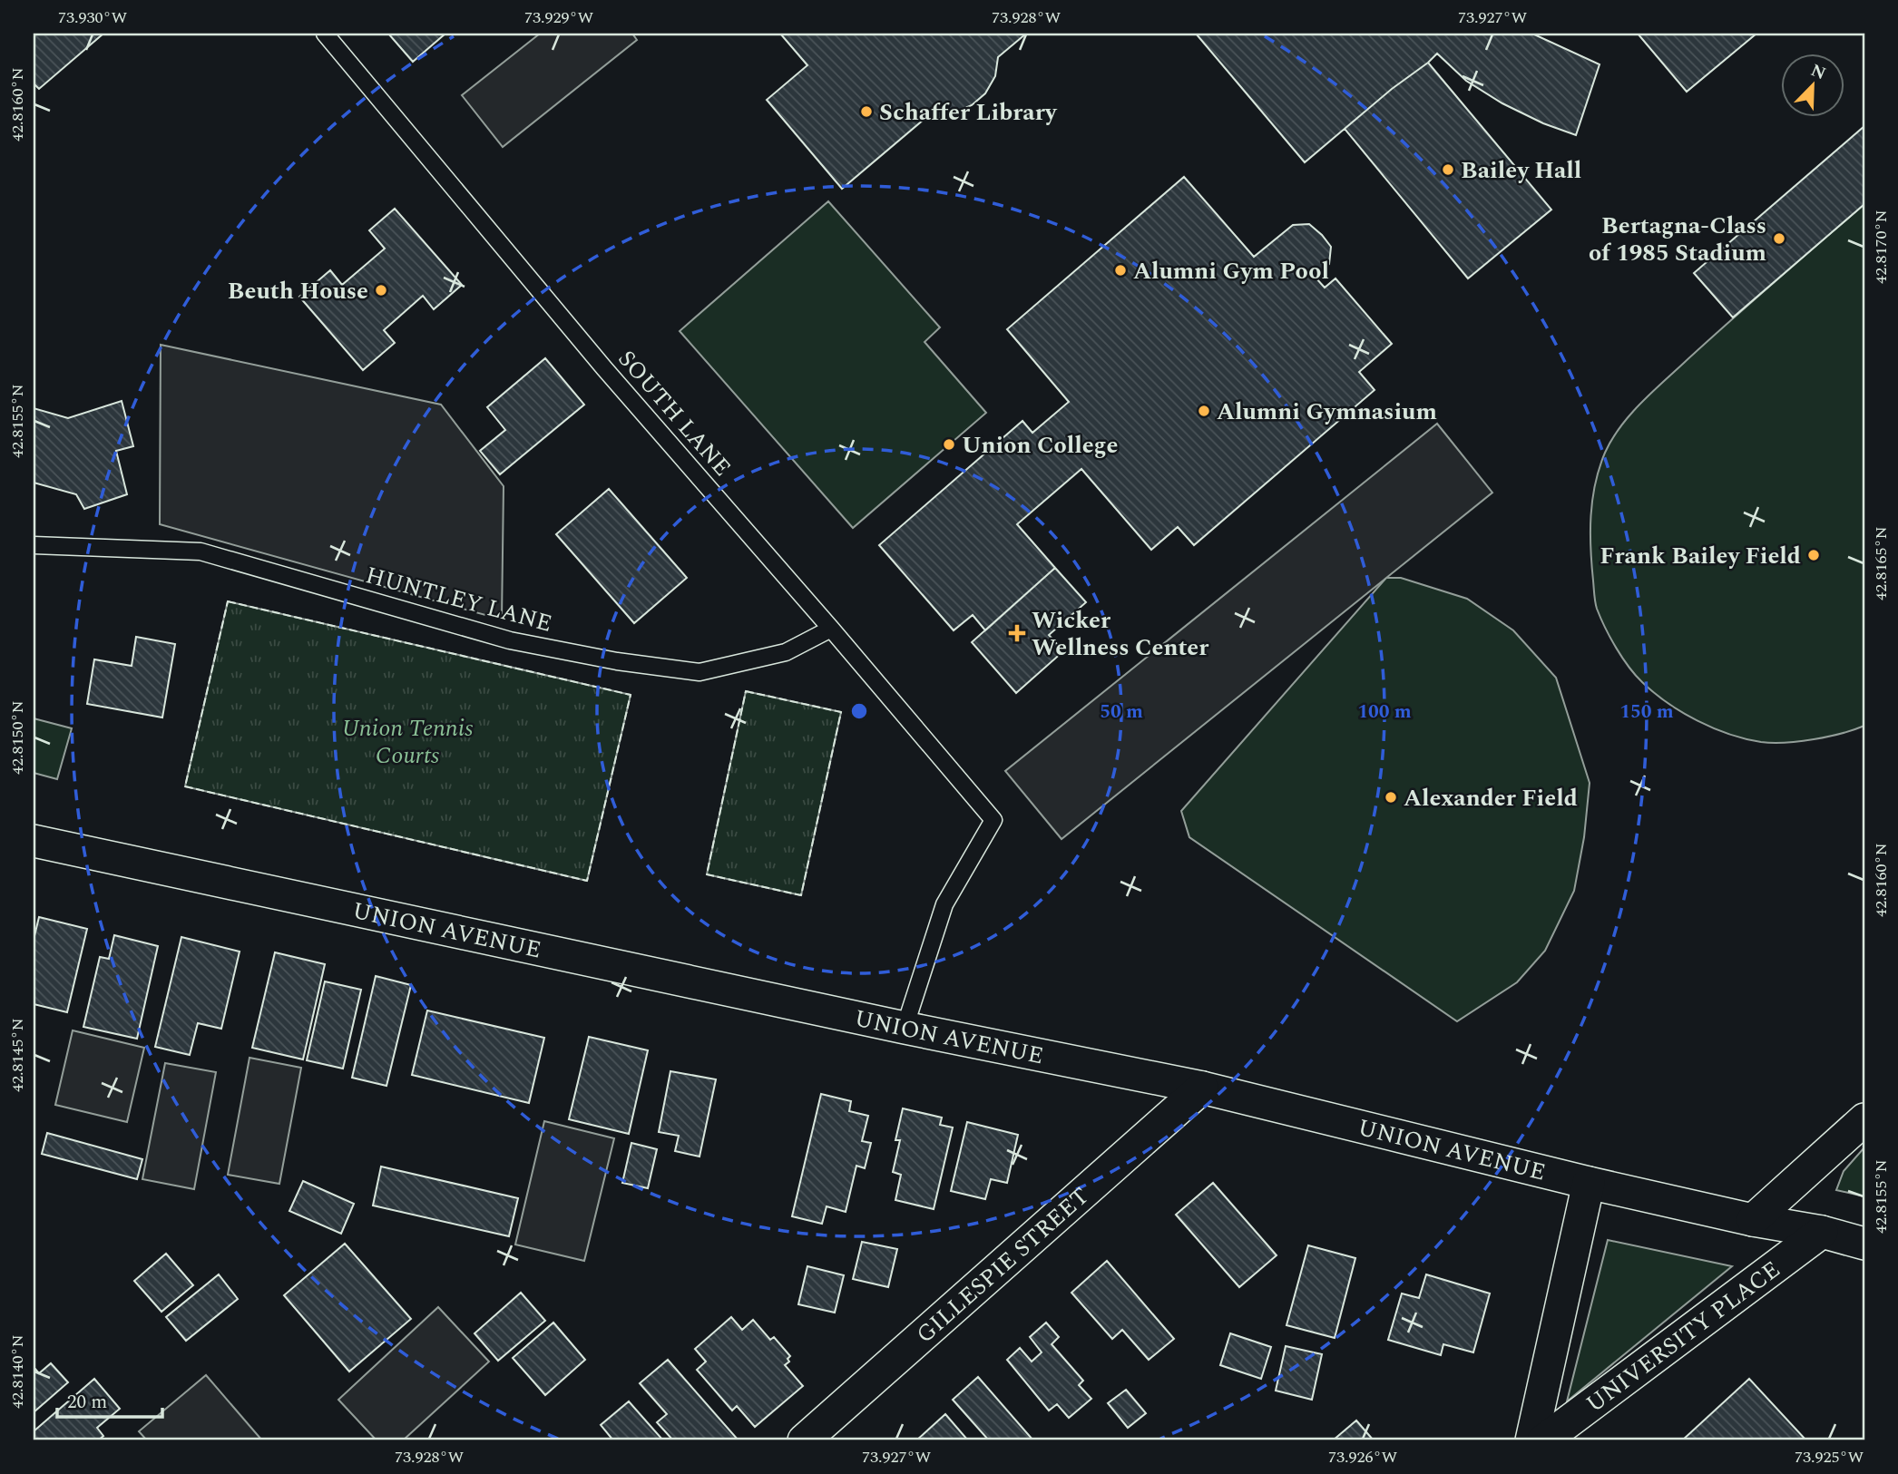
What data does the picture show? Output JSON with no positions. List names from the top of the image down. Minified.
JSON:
{"streets":{"street":["UNION AVENUE","GILLESPIE STREET","UNIVERSITY PLACE"],"lane":["SOUTH LANE","HUNTLEY LANE"]},"crossings":[["SOUTH LANE","HUNTLEY LANE"],["SOUTH LANE","UNION AVENUE"],["UNION AVENUE","GILLESPIE STREET"],["UNION AVENUE","UNIVERSITY PLACE"]],"parks":["Union Tennis Courts"],"places":{"other":["Schaffer Library","Bailey Hall","Bertagna-Class of 1985 Stadium","Alumni Gym Pool","Beuth House","Alumni Gymnasium","Union College","Frank Bailey Field","Alexander Field"],"health":["Wicker Wellness Center"]},"scale_bar":"20 m","north":"top right","coordinates":["73.930°W","73.929°W","73.928°W","73.927°W","42.8160°N","42.8170°N","42.8155°N","42.8165°N","42.8150°N","42.8145°N","42.8140°N","73.926°W","73.925°W"],"rings":["50 m","100 m","150 m"]}
